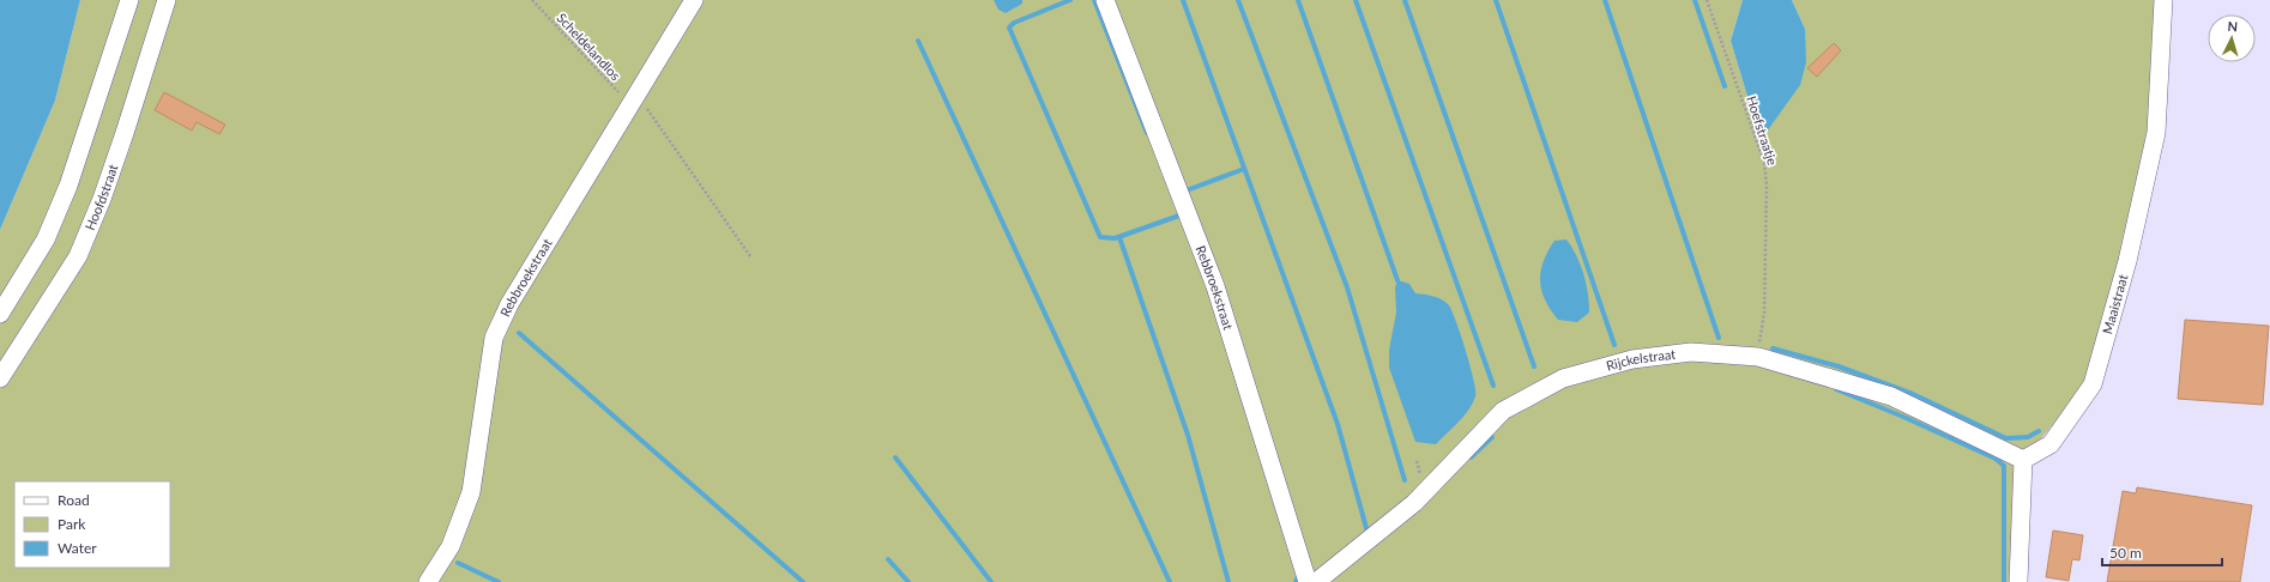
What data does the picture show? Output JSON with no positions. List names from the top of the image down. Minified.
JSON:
{"streets":{"street":["Hoofdstraat","Rebbroekstraat","Maaistraat","Rijckelstraat"],"path":["Scheldelandlos","Hoefstraatje"]},"crossings":[["Scheldelandlos","Rebbroekstraat"],["Hoefstraatje","Rijckelstraat"],["Maaistraat","Rijckelstraat"]],"legend":["Road","Park","Water"],"scale_bar":"50 m","north":"top"}
